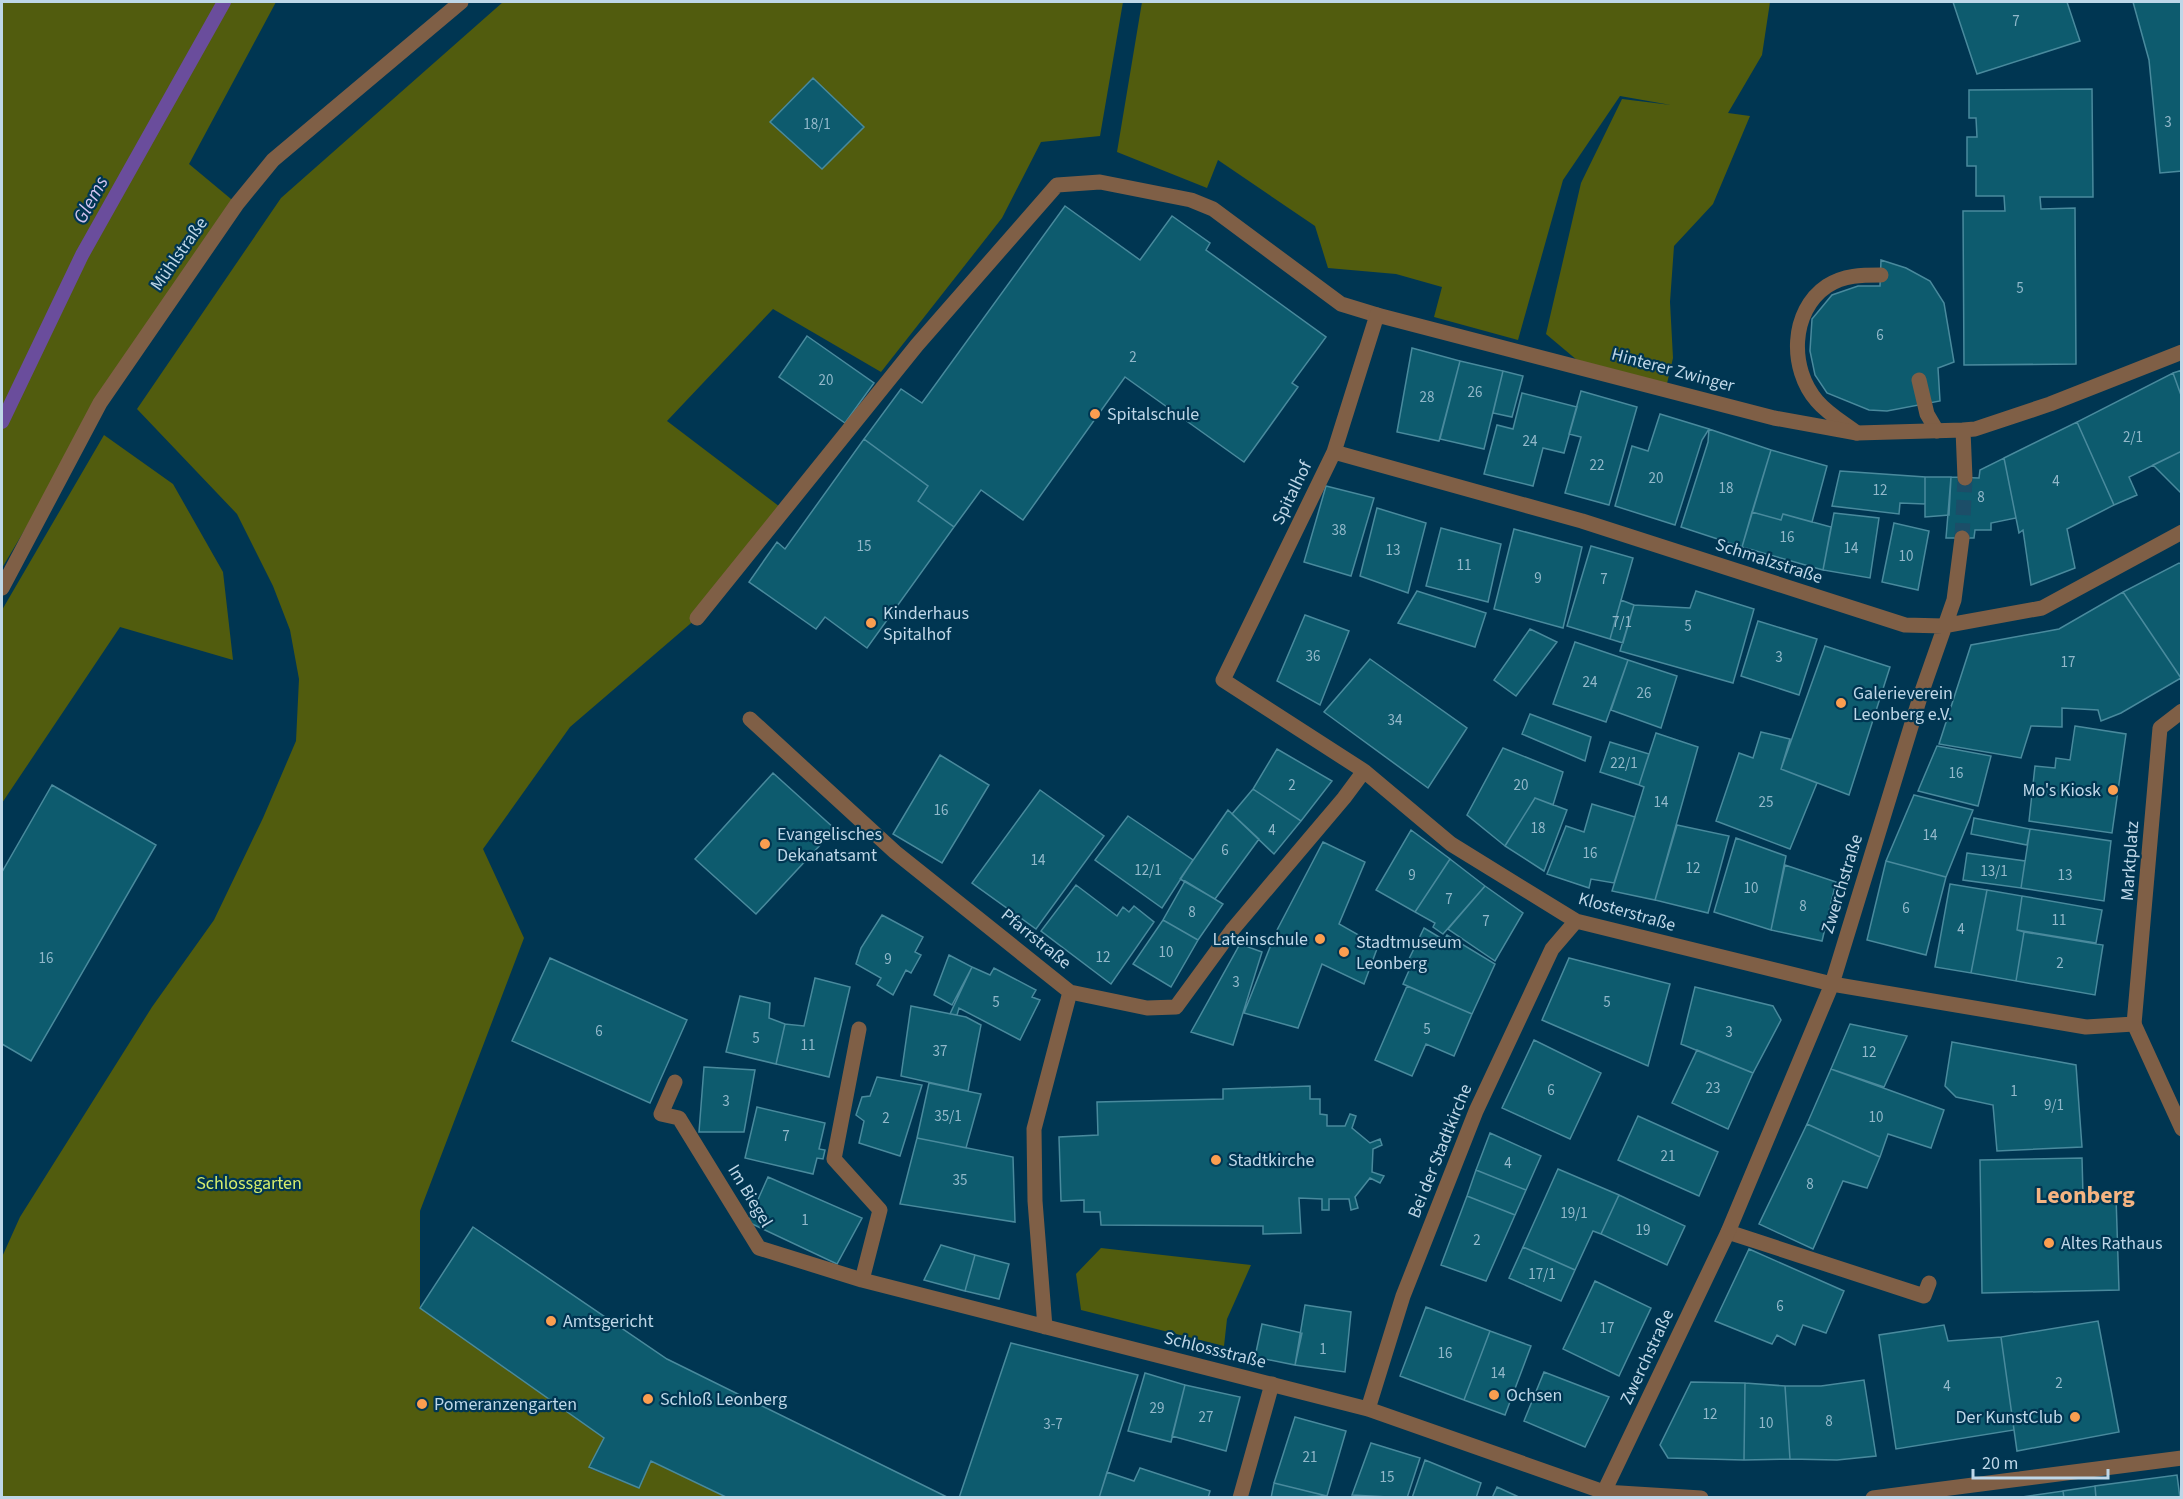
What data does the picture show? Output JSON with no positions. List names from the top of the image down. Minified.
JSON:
{"streets":{"street":["Mühlstraße","Hinterer Zwinger","Spitalhof","Schmalzstraße","Marktplatz","Zwerchstraße","Klosterstraße","Pfarrstraße","Bei der Stadtkirche","Im Biegel","Schlossstraße"]},"crossings":[["Hinterer Zwinger","Spitalhof"],["Spitalhof","Schmalzstraße"],["Spitalhof","Klosterstraße"],["Schmalzstraße","Zwerchstraße"],["Marktplatz","Klosterstraße"],["Zwerchstraße","Klosterstraße"],["Zwerchstraße","Schlossstraße"],["Klosterstraße","Pfarrstraße"],["Klosterstraße","Bei der Stadtkirche"],["Bei der Stadtkirche","Schlossstraße"],["Im Biegel","Schlossstraße"]],"districts":["Leonberg"],"water":["Glems"],"parks":["Schlossgarten"],"places":["Spitalschule","Kinderhaus Spitalhof","Galerieverein Leonberg e.V.","Mo's Kiosk","Evangelisches Dekanatsamt","Lateinschule","Stadtmuseum Leonberg","Stadtkirche","Altes Rathaus","Amtsgericht","Ochsen","Schloß Leonberg","Pomeranzengarten","Der KunstClub"],"house_numbers":["7","3","18/1","5","6","2","20","26","28","2/1","24","22","20","4","18","12","8","38","16","15","14","13","10","11","9","7","7/1","5","36","3","17","24","26","34","22/1","16","2","20","14","25","16","18","4","14","6","16","14","12","12/1","13/1","9","13","10","7","8","6","8","11","7","4","10","12","16","9","2","3","5","5","5","6","3","5","11","37","12","23","6","1","3","9/1","35/1","10","2","7","21","4","35","8","19/1","1","19","2","17/1","6","17","1","16","14","2","4","29","12","27","8","10","3-7","21","15"],"scale_bar":"20 m"}
